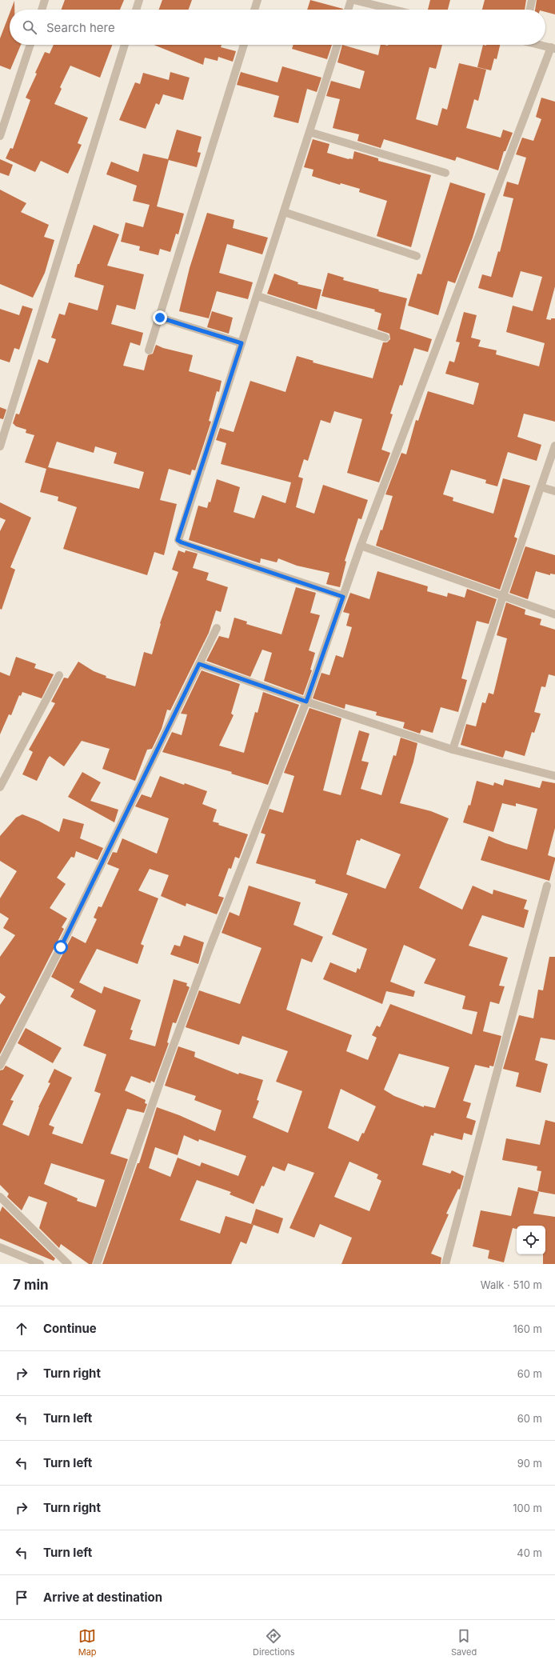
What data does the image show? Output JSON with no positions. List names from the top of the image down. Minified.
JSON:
{"page":{"search":"Search here","heading":["7 min","Walk · 510 m"],"list":[["Continue","160 m"],["Turn right","60 m"],["Turn left","60 m"],["Turn left","90 m"],["Turn right","100 m"],["Turn left","40 m"],"Arrive at destination"],"nav":["Map","Directions","Saved"]}}
